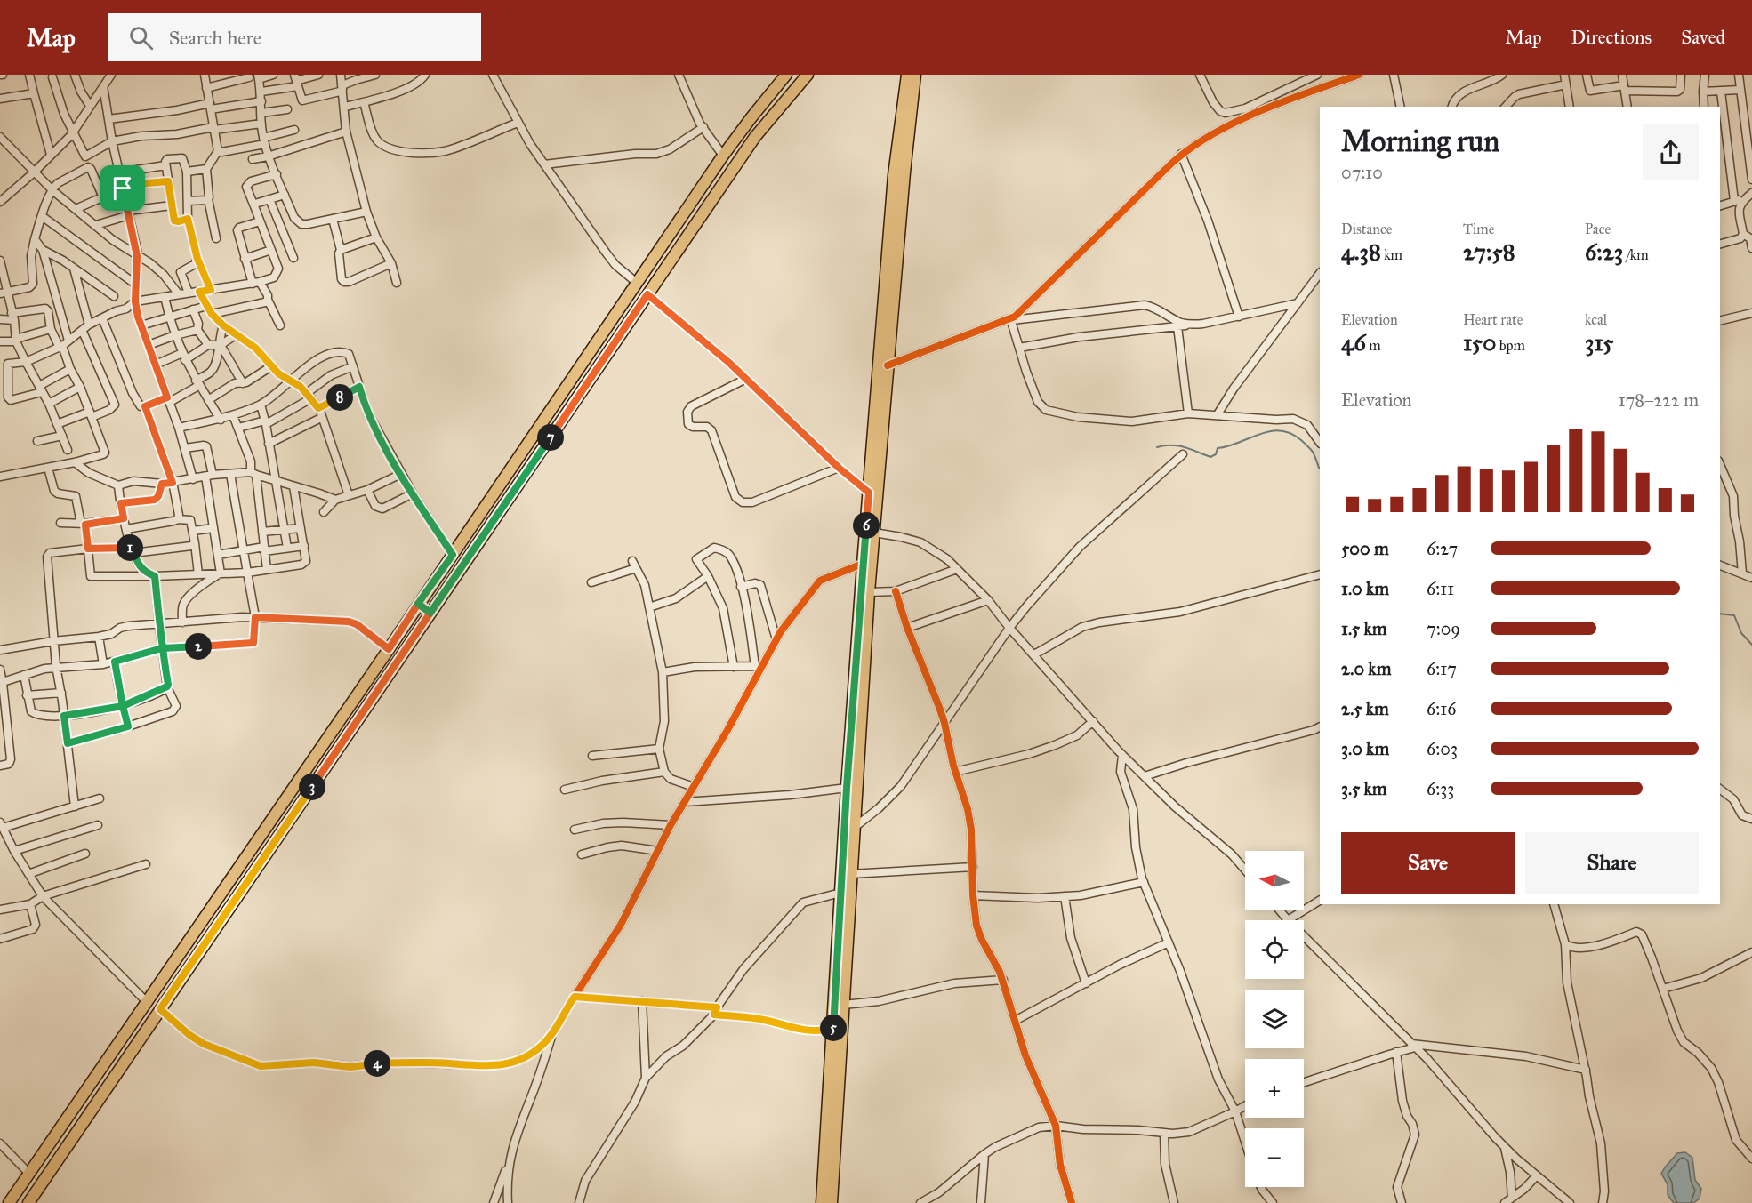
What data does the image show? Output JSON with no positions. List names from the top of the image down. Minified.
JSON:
{"north":"left","page":{"header":"Map","search":"Search here","nav":["Map","Directions","Saved"],"heading":["Morning run","07:10"],"stats":[["Distance","4.38 km"],["Time","27:58"],["Pace","6:23 /km"],["Elevation","46 m"],["Heart rate","150 bpm"],["kcal","315"]],"chart":["Elevation","178–222 m"],"pins":["8","7","6","1","2","3","5","4"],"list":[{"name":"500 m","note":"6:27"},{"name":"1.0 km","note":"6:11"},{"name":"1.5 km","note":"7:09"},{"name":"2.0 km","note":"6:17"},{"name":"2.5 km","note":"6:16"},{"name":"3.0 km","note":"6:03"},{"name":"3.5 km","note":"6:33"}],"buttons":["Save","Share"],"map_buttons":["+","−"]}}
